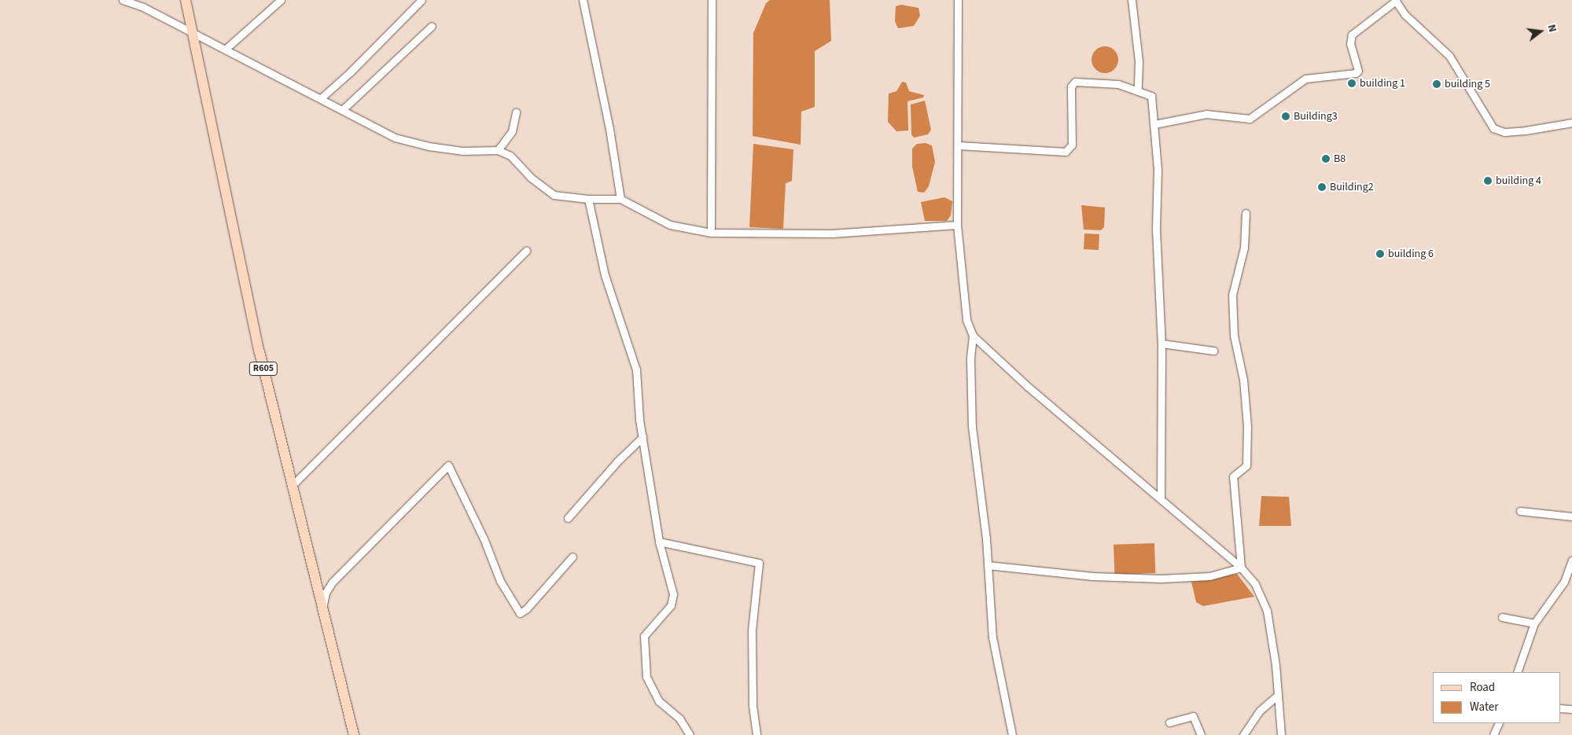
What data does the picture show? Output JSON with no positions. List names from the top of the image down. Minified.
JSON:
{"streets":{"main road":["R605"]},"places":["building 1","building 5","Building3","B8","building 4","Building2","building 6"],"legend":["Road","Water"],"north":"right"}
